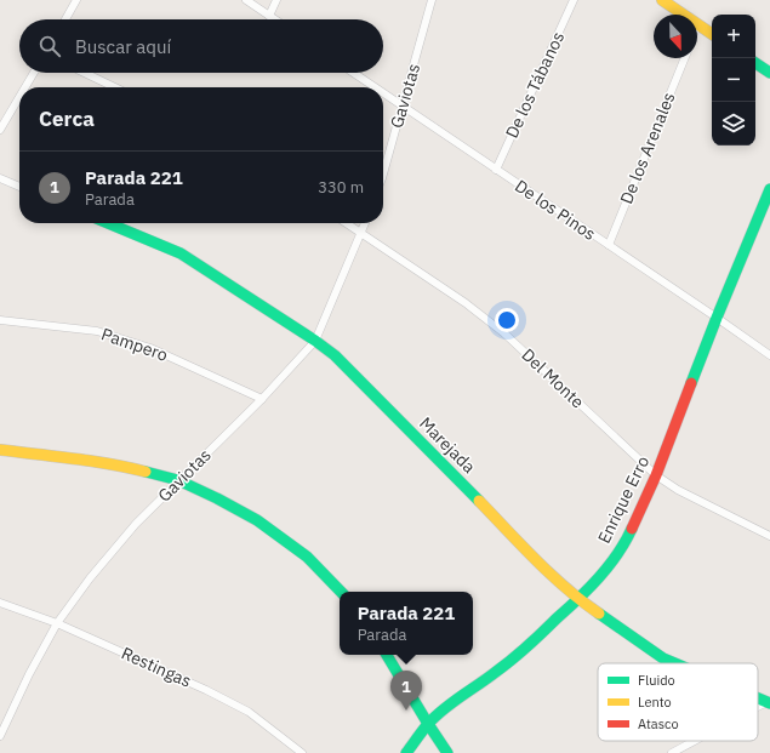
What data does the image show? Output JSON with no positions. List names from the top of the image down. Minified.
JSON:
{"streets":{"street":["De los Tábanos","Gaviotas","De los Arenales","De los Pinos","Pampero","Del Monte","Marejada","Enrique Erro","Restingas"]},"crossings":[["De los Tábanos","De los Pinos"],["Gaviotas","De los Pinos"],["Gaviotas","Pampero"],["Gaviotas","Del Monte"],["Gaviotas","Marejada"],["Gaviotas","Restingas"],["De los Arenales","De los Pinos"],["De los Pinos","Enrique Erro"],["Del Monte","Enrique Erro"],["Marejada","Enrique Erro"]],"legend":["Fluido","Lento","Atasco"],"north":"bottom","page":{"map_buttons":["+","−"],"search":"Buscar aquí","heading":"Cerca","list":[{"mark":"1","name":"Parada 221","note":"Parada","value":"330 m"}],"popup":["Parada 221","Parada"],"pins":"1"}}
